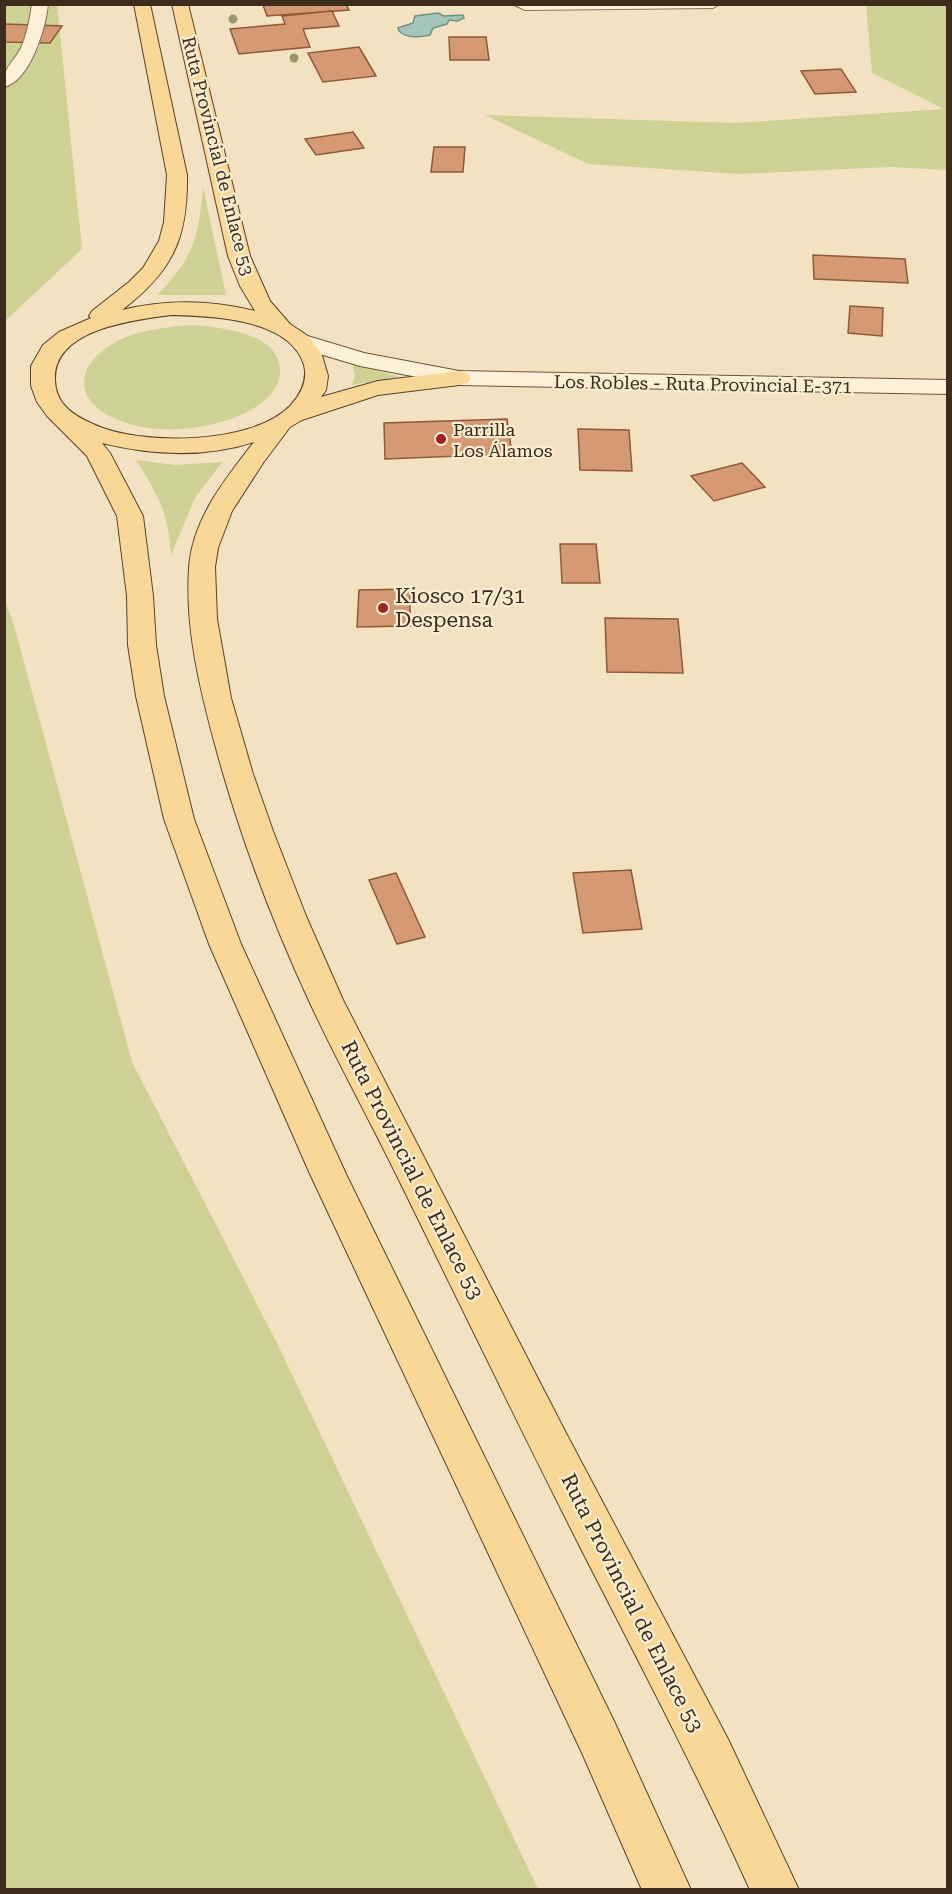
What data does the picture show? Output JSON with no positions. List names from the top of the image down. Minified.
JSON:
{"streets":{"main road":["Ruta Provincial de Enlace 53","Los Robles - Ruta Provincial E-371"]},"crossings":[["Ruta Provincial de Enlace 53","Los Robles - Ruta Provincial E-371"]],"places":["Parrilla Los Álamos","Kiosco 17/31 Despensa"]}
